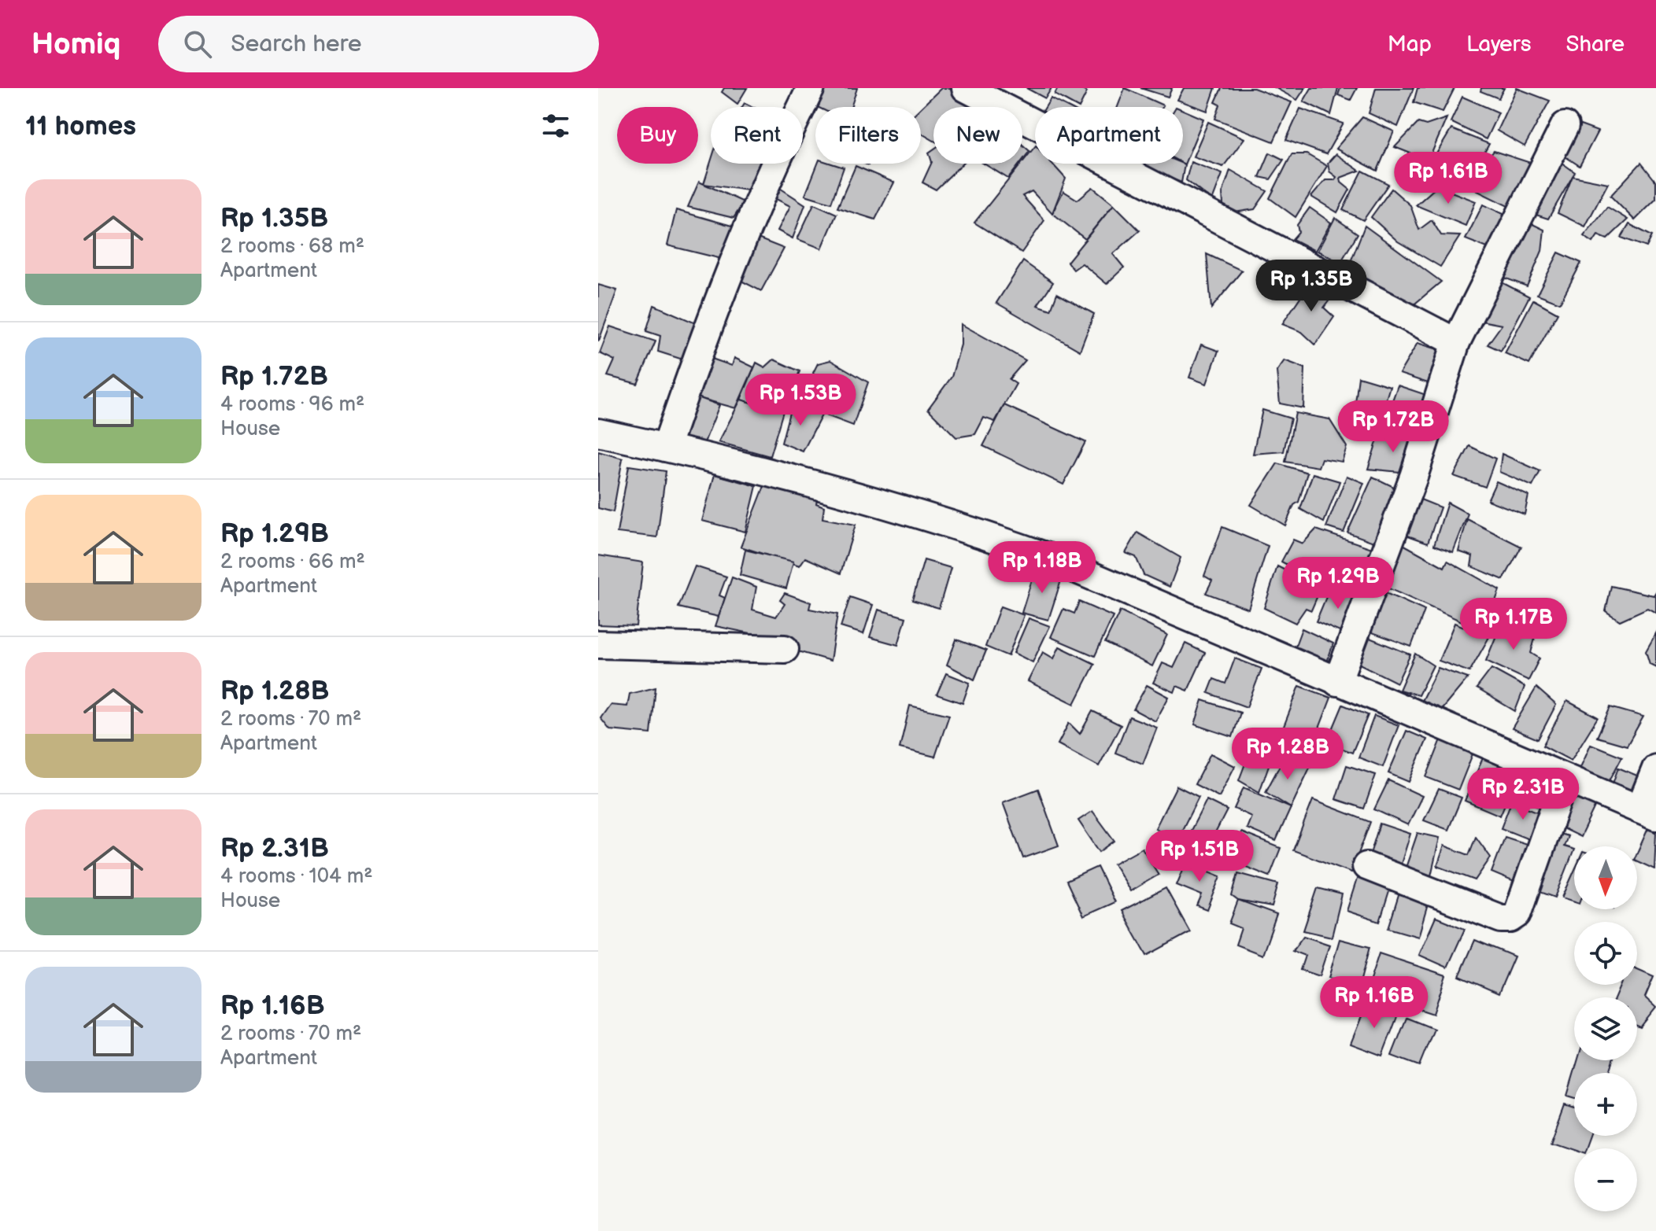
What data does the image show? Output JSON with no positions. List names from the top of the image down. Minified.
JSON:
{"north":"bottom","page":{"header":"Homiq","search":"Search here","nav":["Map","Layers","Share"],"heading":"11 homes","chip":["Buy","Rent","Filters","New","Apartment"],"price":["Rp 1.61B","Rp 1.35B","Rp 1.53B","Rp 1.72B","Rp 1.18B","Rp 1.29B","Rp 1.17B","Rp 1.28B","Rp 2.31B","Rp 1.51B","Rp 1.16B"],"list":[{"name":"Rp 1.35B","note":"2 rooms · 68 m² · Apartment"},{"name":"Rp 1.72B","note":"4 rooms · 96 m² · House"},{"name":"Rp 1.29B","note":"2 rooms · 66 m² · Apartment"},{"name":"Rp 1.28B","note":"2 rooms · 70 m² · Apartment"},{"name":"Rp 2.31B","note":"4 rooms · 104 m² · House"},{"name":"Rp 1.16B","note":"2 rooms · 70 m² · Apartment"}],"map_buttons":["+","−"]}}
